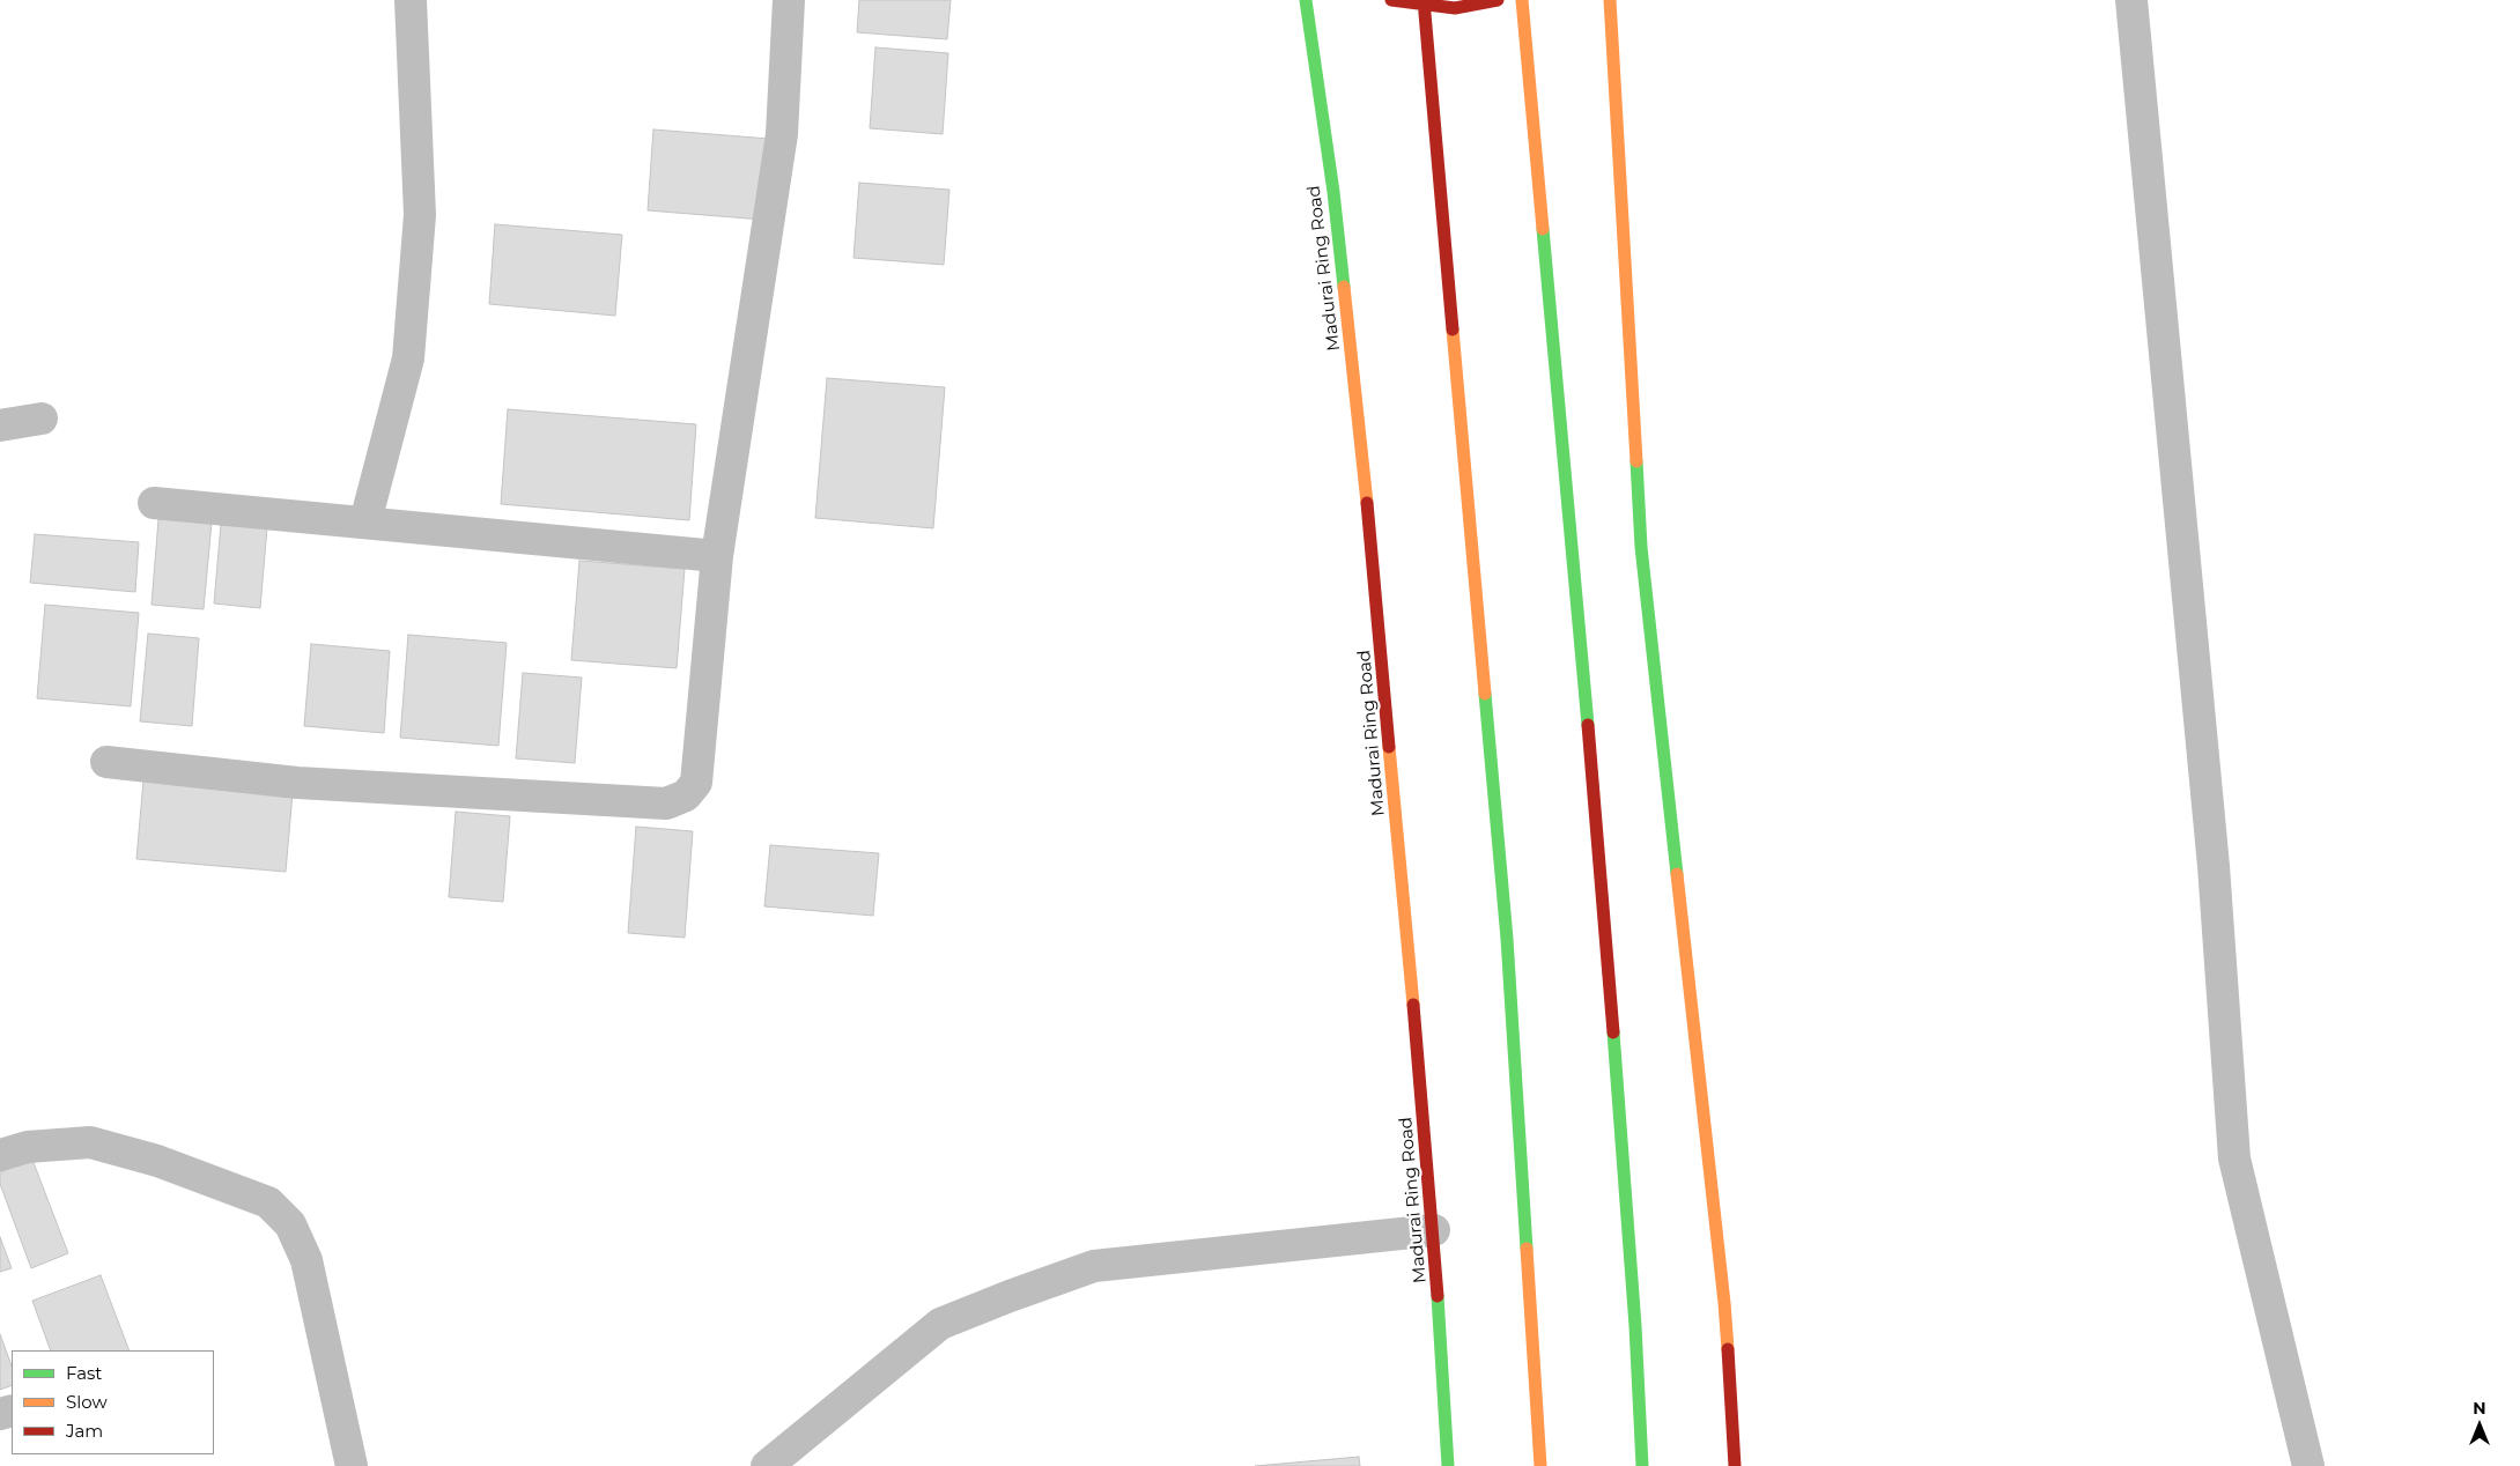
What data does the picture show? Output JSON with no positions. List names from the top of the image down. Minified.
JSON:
{"streets":{"highway":["Madurai Ring Road"]},"legend":["Fast","Slow","Jam"],"north":"top"}
